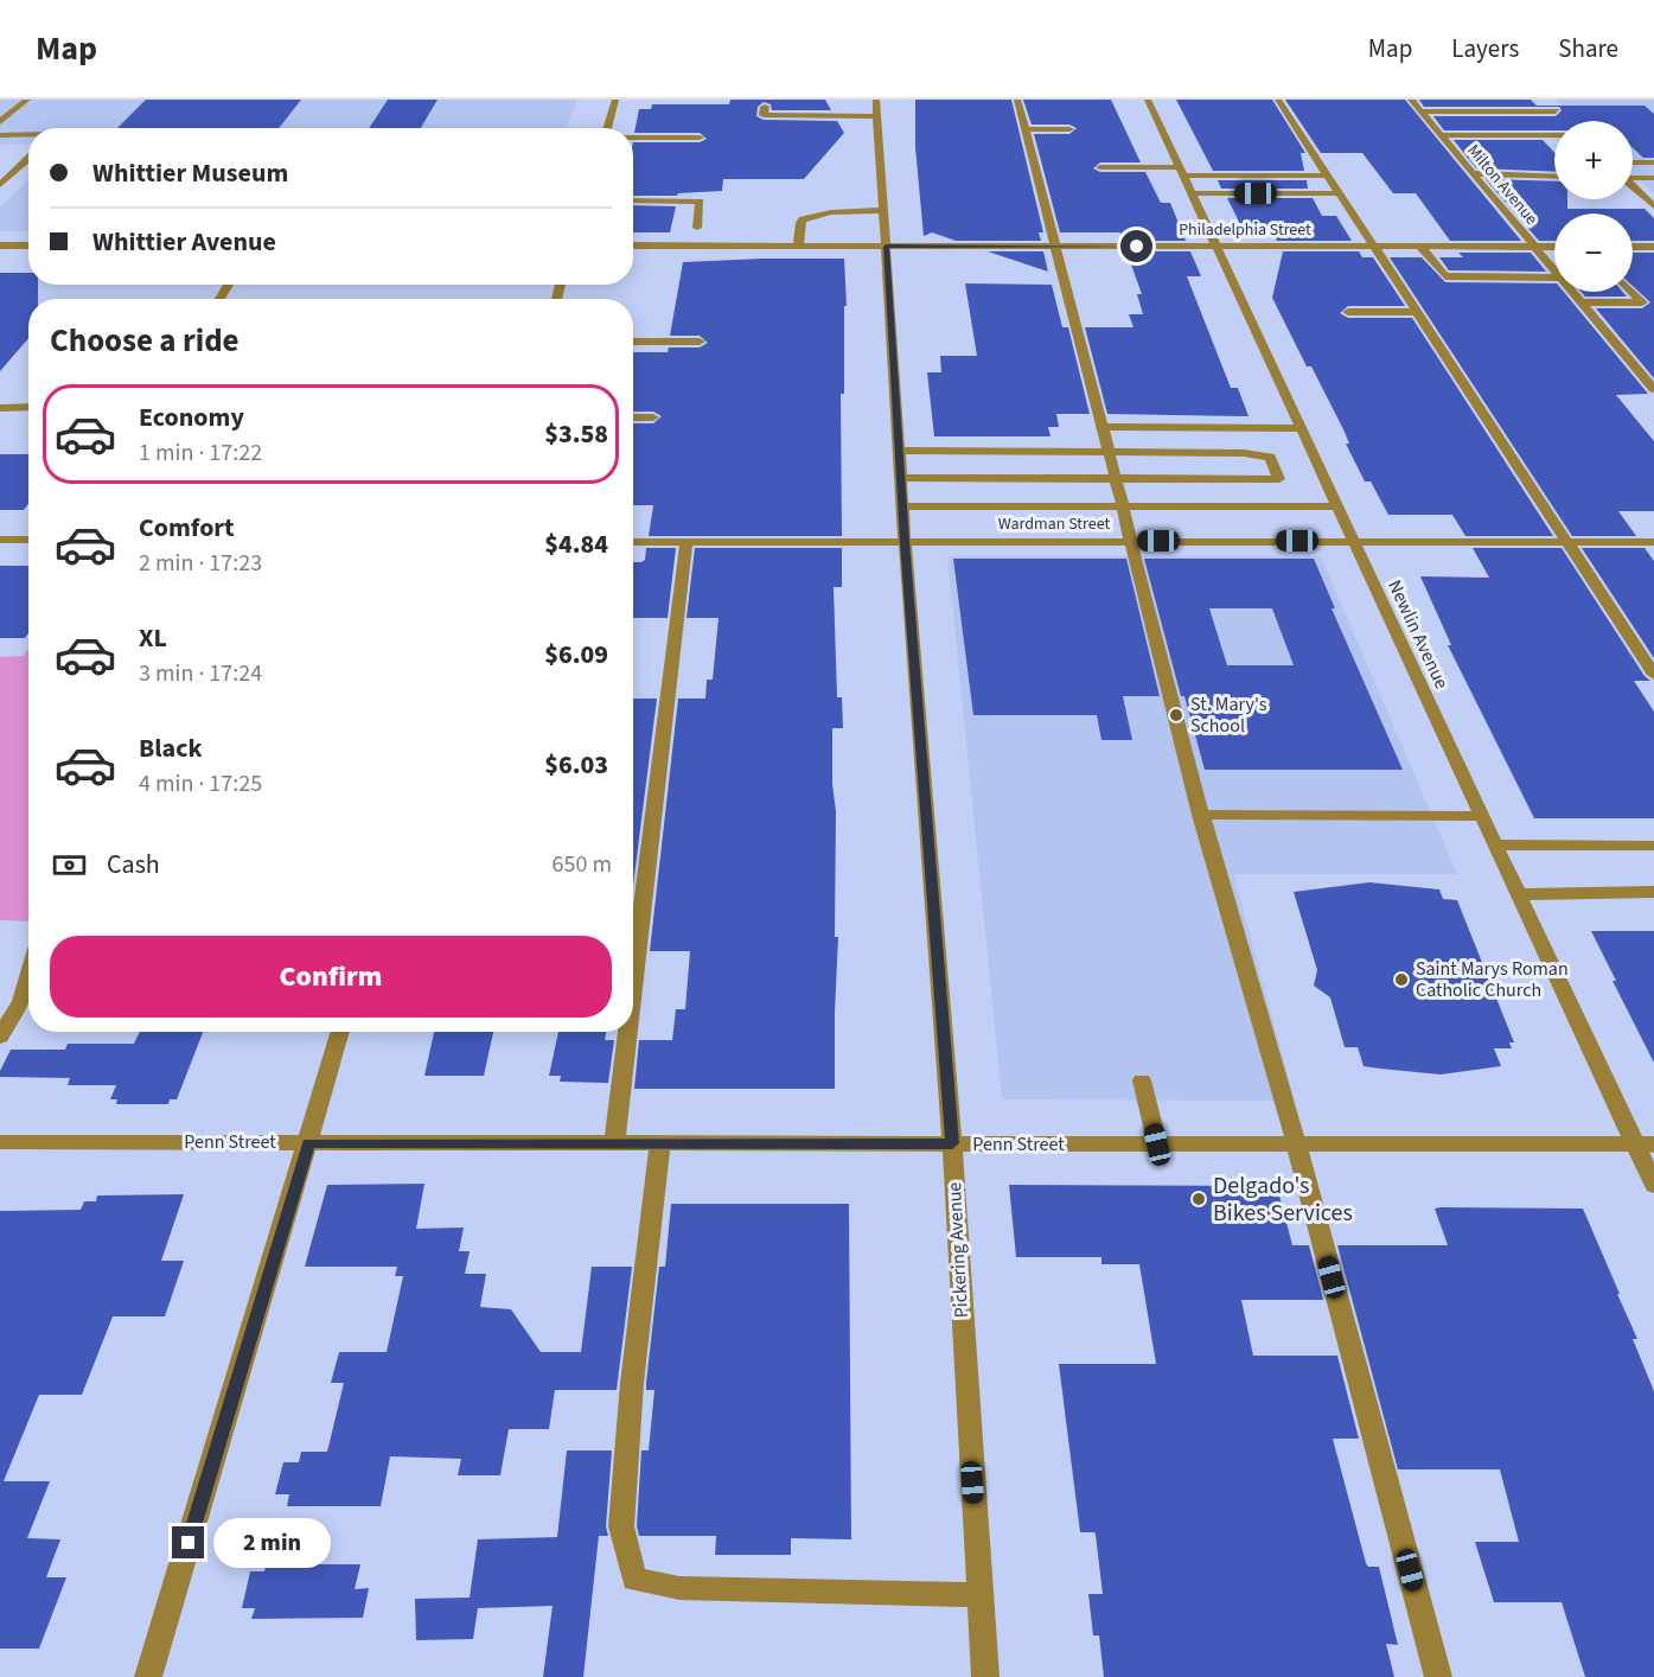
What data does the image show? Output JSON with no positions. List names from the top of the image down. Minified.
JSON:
{"streets":{"street":["Milton Avenue","Philadelphia Street","Wardman Street","Newlin Avenue","Penn Street","Pickering Avenue"]},"crossings":[["Milton Avenue","Philadelphia Street"],["Philadelphia Street","Newlin Avenue"],["Philadelphia Street","Pickering Avenue"],["Wardman Street","Newlin Avenue"],["Wardman Street","Pickering Avenue"],["Newlin Avenue","Penn Street"],["Penn Street","Pickering Avenue"]],"places":["St. Mary's School","Saint Marys Roman Catholic Church","Delgado's Bikes Services"],"page":{"header":"Map","nav":["Map","Layers","Share"],"map_buttons":["+","−"],"banner":["Whittier Museum","Whittier Avenue"],"heading":"Choose a ride","list":[{"name":"Economy","note":"1 min · 17:22","value":"$3.58"},{"name":"Comfort","note":"2 min · 17:23","value":"$4.84"},{"name":"XL","note":"3 min · 17:24","value":"$6.09"},{"name":"Black","note":"4 min · 17:25","value":"$6.03"}],"pay":["Cash","650 m"],"buttons":"Confirm","bubble":"2 min"}}
